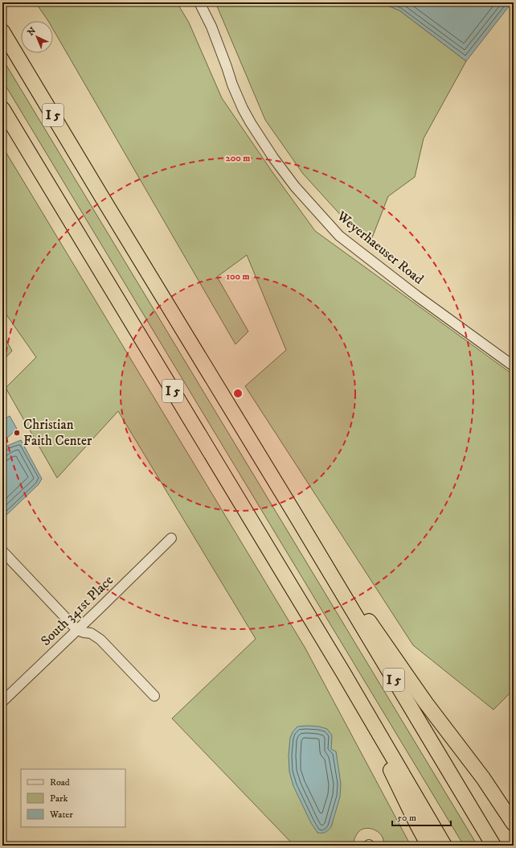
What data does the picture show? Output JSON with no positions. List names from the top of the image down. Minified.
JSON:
{"streets":{"highway":["I 5"],"street":["Weyerhaeuser Road","South 341st Place"]},"places":["Christian Faith Center"],"legend":["Road","Park","Water"],"scale_bar":"50 m","north":"top left","rings":["200 m","100 m"]}
